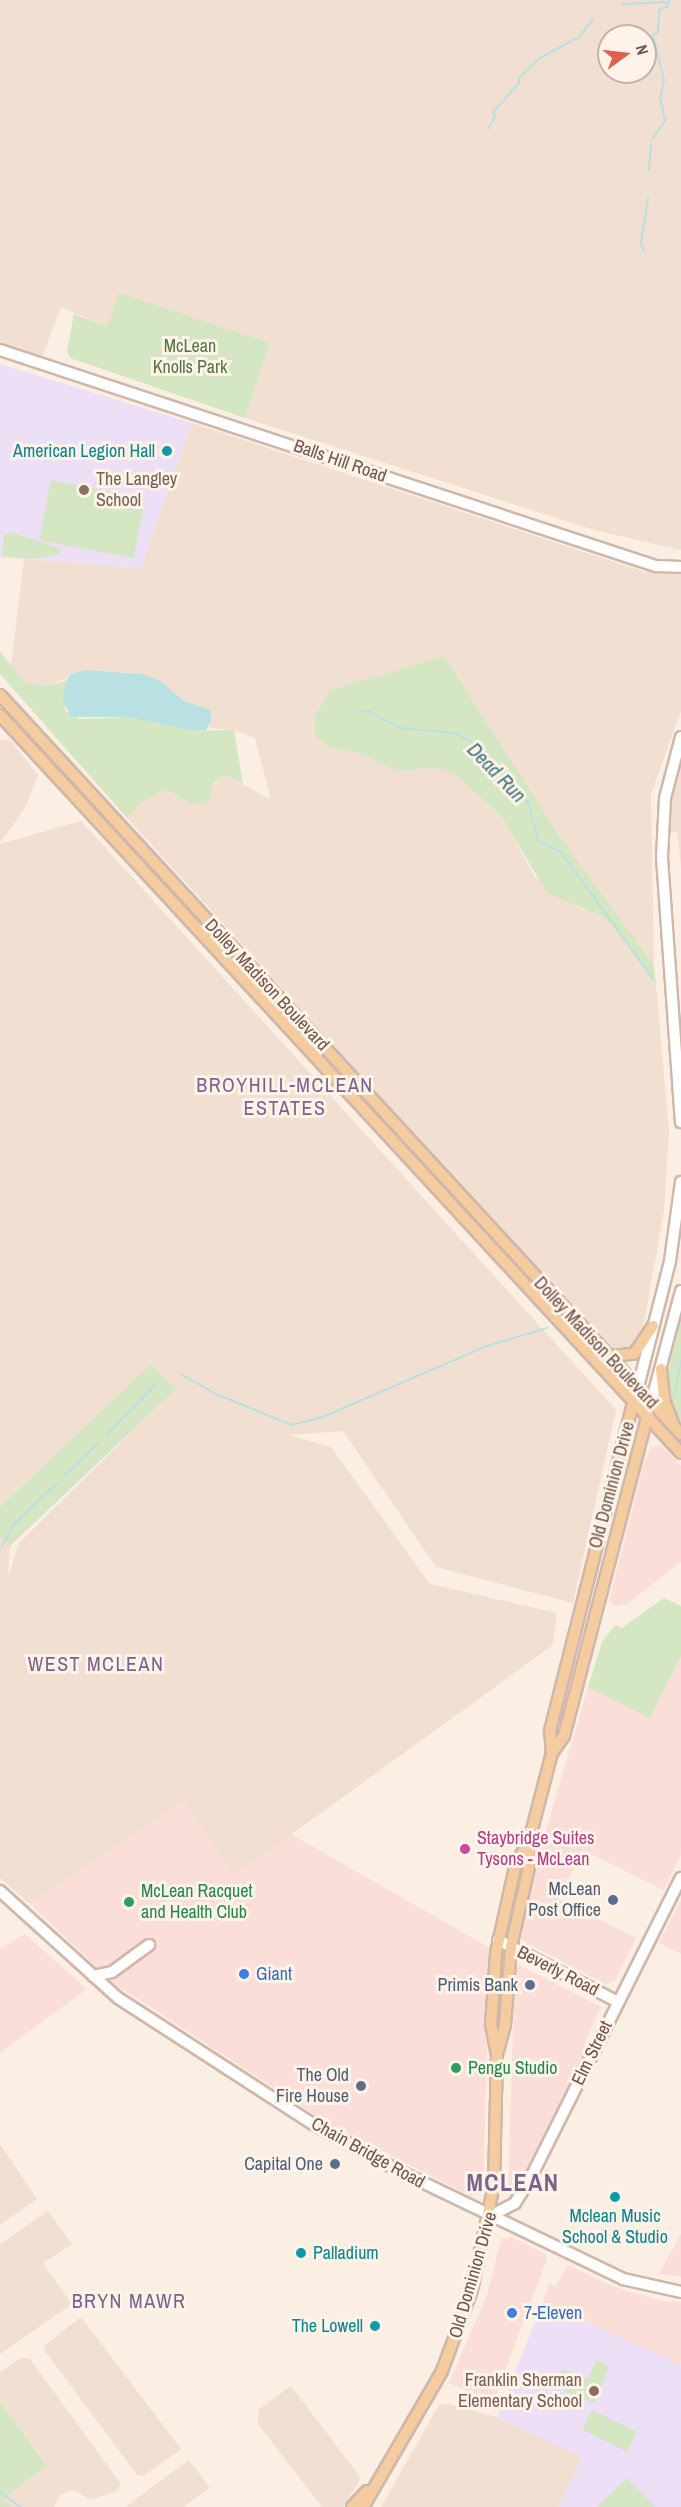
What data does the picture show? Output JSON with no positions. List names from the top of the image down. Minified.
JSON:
{"streets":{"main road":["Balls Hill Road","Dolley Madison Boulevard","Old Dominion Drive","Beverly Road","Elm Street","Chain Bridge Road"]},"crossings":[["Dolley Madison Boulevard","Old Dominion Drive"],["Old Dominion Drive","Beverly Road"],["Old Dominion Drive","Elm Street"],["Old Dominion Drive","Chain Bridge Road"],["Beverly Road","Elm Street"],["Elm Street","Chain Bridge Road"]],"districts":["BROYHILL-MCLEAN ESTATES","WEST MCLEAN","MCLEAN","BRYN MAWR"],"water":["Dead Run"],"parks":["McLean Knolls Park"],"places":["American Legion Hall","The Langley School","Staybridge Suites Tysons - McLean","McLean Post Office","McLean Racquet and Health Club","Giant","Primis Bank","Pengu Studio","The Old Fire House","Capital One","Mclean Music School & Studio","Palladium","7-Eleven","The Lowell","Franklin Sherman Elementary School"],"north":"right"}
